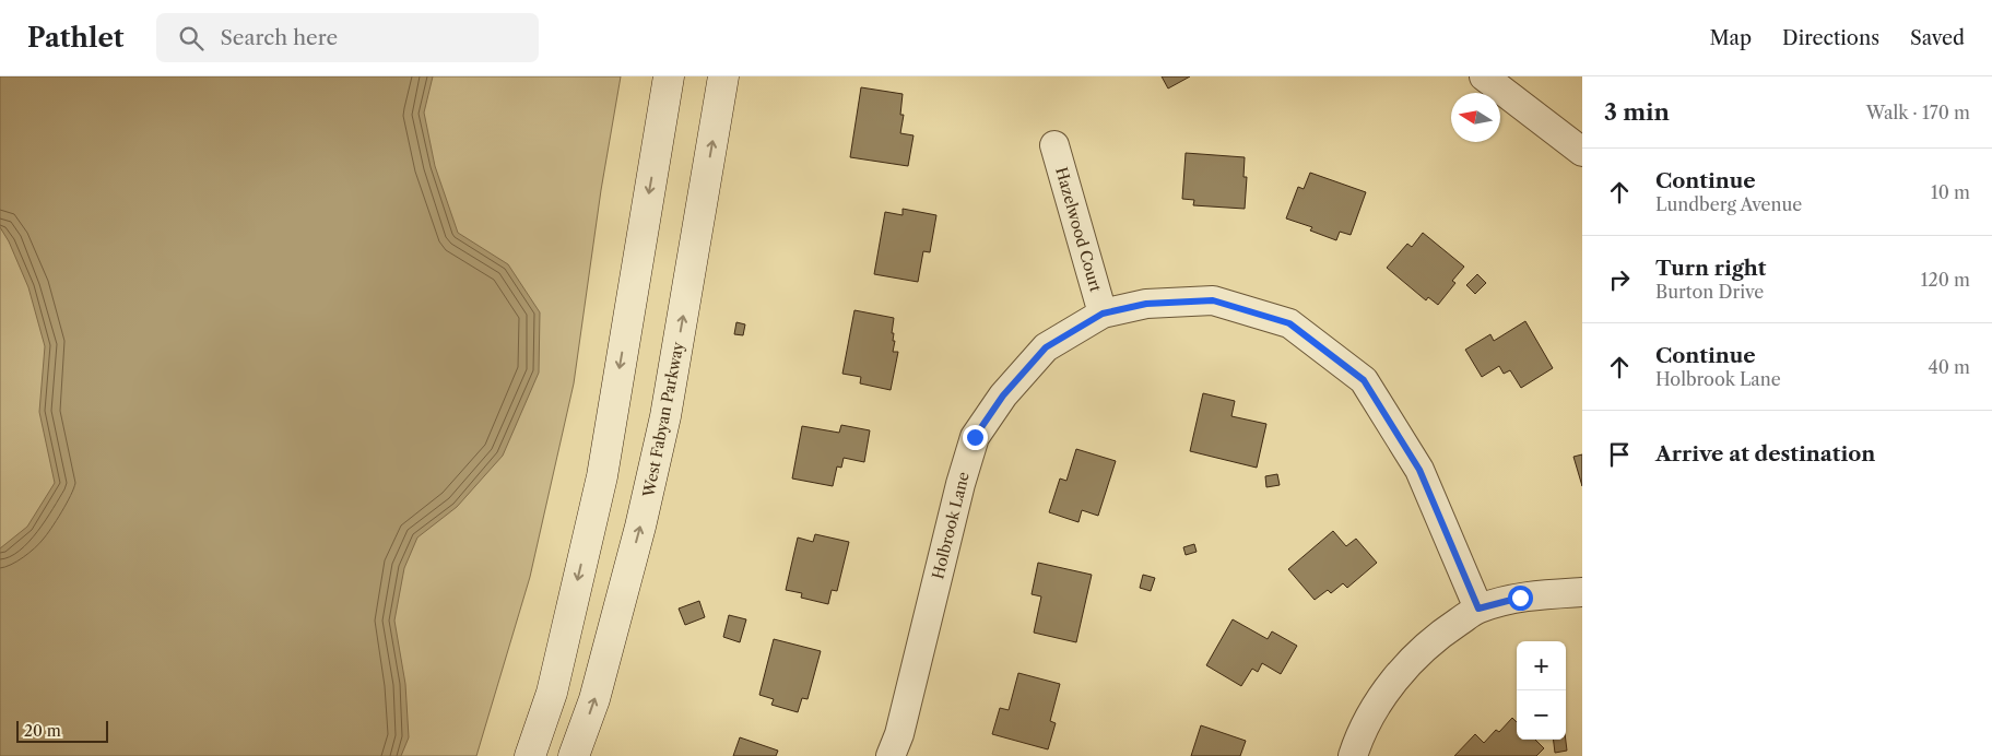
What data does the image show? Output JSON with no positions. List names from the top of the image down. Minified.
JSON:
{"streets":{"main road":["West Fabyan Parkway"],"street":["Hazelwood Court","Holbrook Lane"]},"crossings":[["Hazelwood Court","Holbrook Lane"]],"scale_bar":"20 m","north":"left","page":{"header":"Pathlet","search":"Search here","nav":["Map","Directions","Saved"],"heading":["3 min","Walk · 170 m"],"list":[["Continue","Lundberg Avenue","10 m"],["Turn right","Burton Drive","120 m"],["Continue","Holbrook Lane","40 m"],"Arrive at destination"],"map_buttons":["+","−"],"scale":"20 m"}}
